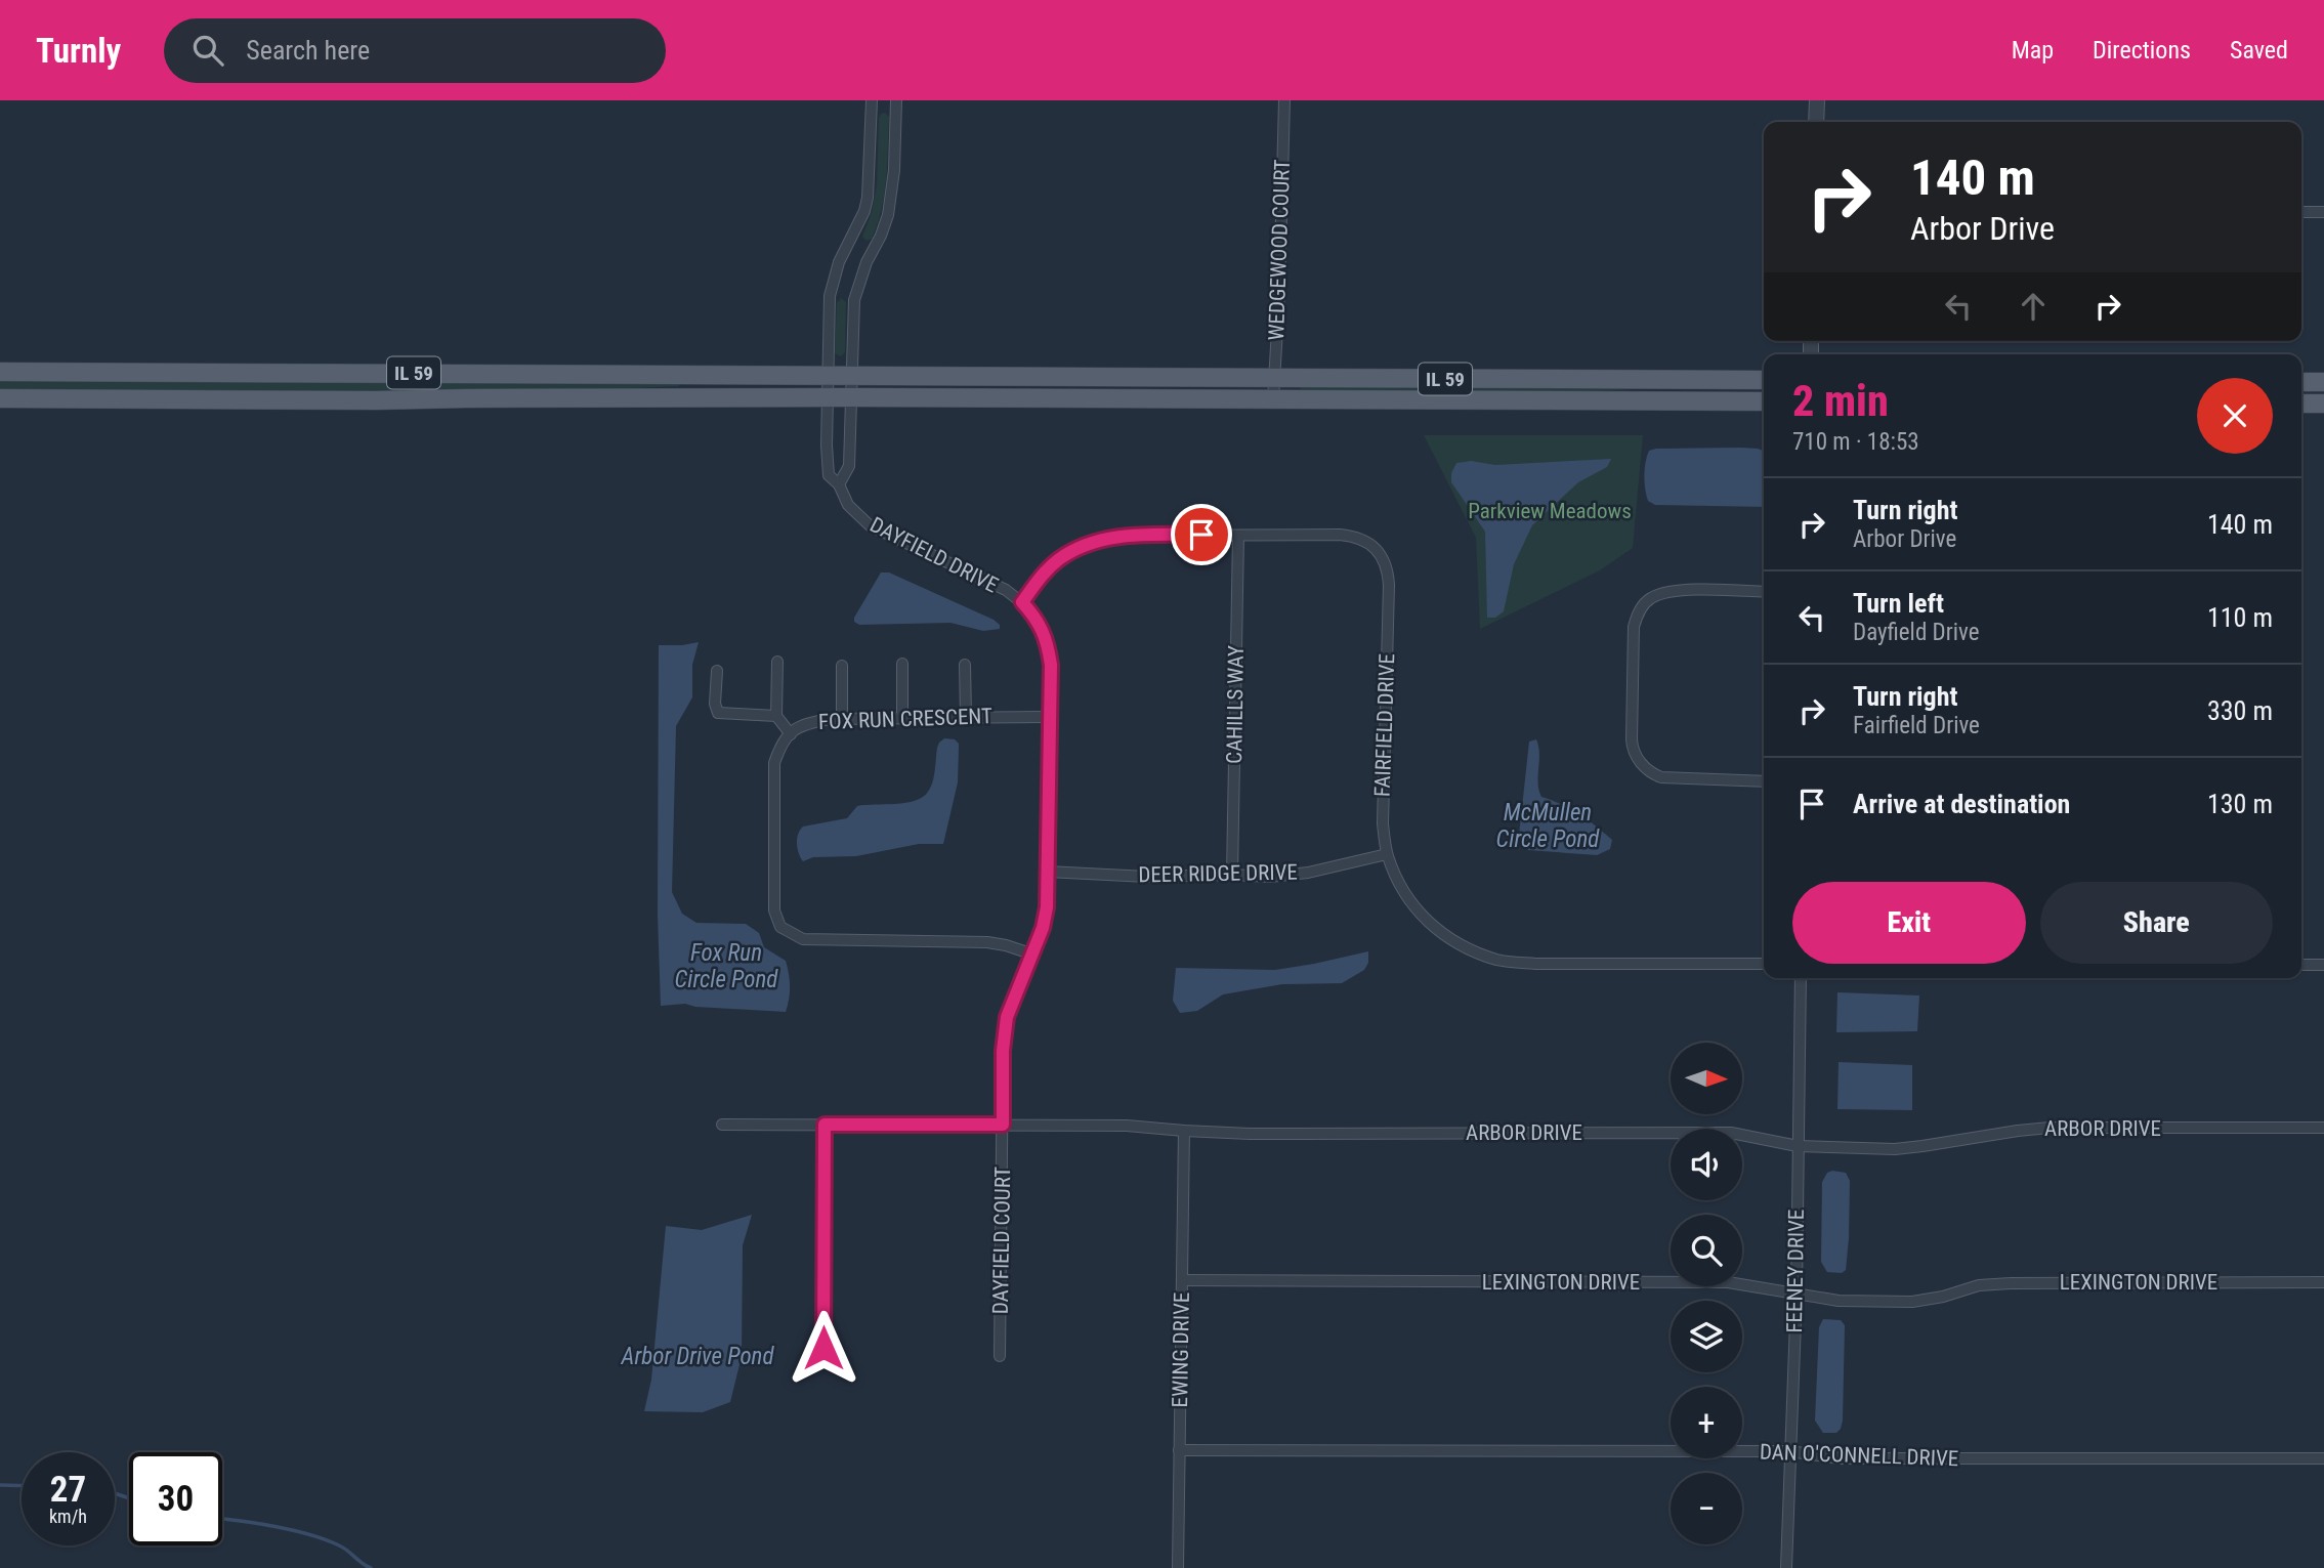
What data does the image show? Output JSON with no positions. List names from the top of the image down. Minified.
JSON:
{"streets":{"main road":["IL 59"],"street":["WEDGEWOOD COURT","DAYFIELD DRIVE","CAHILLS WAY","FOX RUN CRESCENT","FAIRFIELD DRIVE","DEER RIDGE DRIVE","ARBOR DRIVE","DAYFIELD COURT","FEENEY DRIVE","LEXINGTON DRIVE","EWING DRIVE","DAN O'CONNELL DRIVE"]},"crossings":[["WEDGEWOOD COURT","IL 59"],["IL 59","DAYFIELD DRIVE"],["DAYFIELD DRIVE","FOX RUN CRESCENT"],["DAYFIELD DRIVE","FAIRFIELD DRIVE"],["DAYFIELD DRIVE","DEER RIDGE DRIVE"],["DAYFIELD DRIVE","ARBOR DRIVE"],["DAYFIELD DRIVE","DAYFIELD COURT"],["CAHILLS WAY","FAIRFIELD DRIVE"],["CAHILLS WAY","DEER RIDGE DRIVE"],["FAIRFIELD DRIVE","DEER RIDGE DRIVE"],["ARBOR DRIVE","DAYFIELD COURT"],["ARBOR DRIVE","FEENEY DRIVE"],["ARBOR DRIVE","EWING DRIVE"],["FEENEY DRIVE","LEXINGTON DRIVE"],["FEENEY DRIVE","DAN O'CONNELL DRIVE"],["LEXINGTON DRIVE","EWING DRIVE"],["EWING DRIVE","DAN O'CONNELL DRIVE"]],"water":["McMullen Circle Pond","Fox Run Circle Pond","Arbor Drive Pond"],"parks":["Parkview Meadows"],"north":"right","page":{"header":"Turnly","search":"Search here","nav":["Map","Directions","Saved"],"turn":["140 m","Arbor Drive"],"heading":["2 min","710 m · 18:53"],"list":[{"name":"Turn right","note":"Arbor Drive","value":"140 m"},{"name":"Turn left","note":"Dayfield Drive","value":"110 m"},{"name":"Turn right","note":"Fairfield Drive","value":"330 m"},{"name":"Arrive at destination","value":"130 m"}],"buttons":["Exit","Share"],"map_buttons":["+","−"],"speed":"27 km/h","limit":"30"}}
